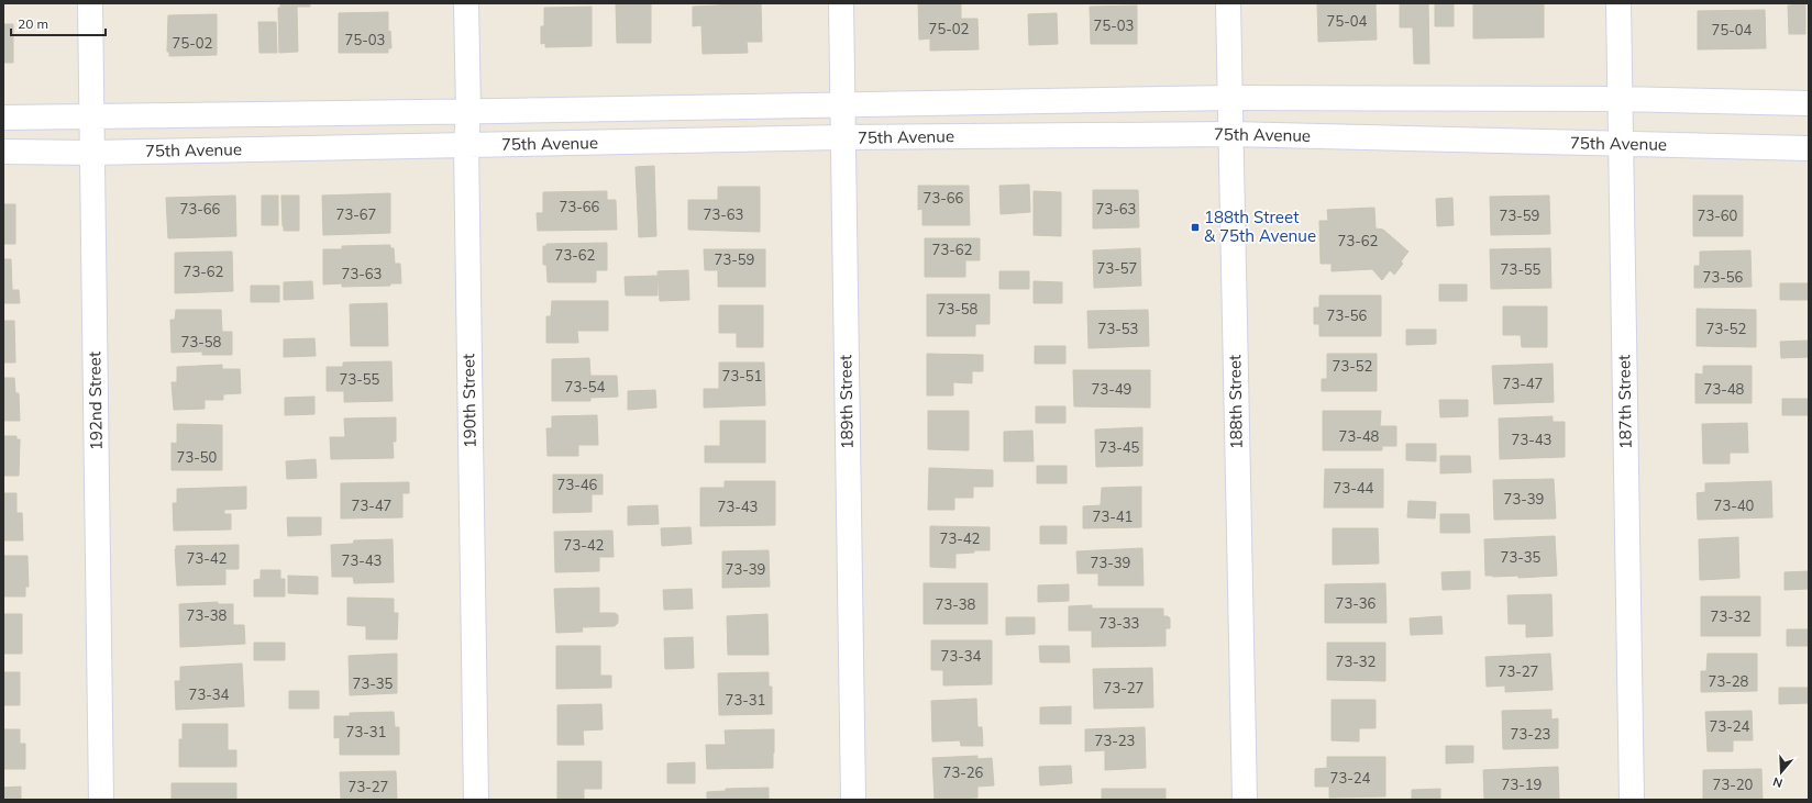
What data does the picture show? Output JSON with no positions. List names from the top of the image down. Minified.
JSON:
{"streets":{"street":["75th Avenue","192nd Street","190th Street","189th Street","188th Street","187th Street"]},"crossings":[["75th Avenue","192nd Street"],["75th Avenue","190th Street"],["75th Avenue","189th Street"],["75th Avenue","188th Street"],["75th Avenue","187th Street"]],"places":{"transit":["188th Street & 75th Avenue"]},"house_numbers":["75-04","75-03","75-02","75-04","75-03","75-02","73-66","73-66","73-66","73-63","73-67","73-63","73-59","73-60","73-62","73-62","73-62","73-59","73-57","73-55","73-62","73-63","73-56","73-58","73-56","73-53","73-52","73-58","73-52","73-51","73-55","73-47","73-54","73-49","73-48","73-48","73-43","73-45","73-50","73-46","73-44","73-39","73-47","73-40","73-43","73-41","73-42","73-42","73-35","73-42","73-43","73-39","73-39","73-36","73-38","73-38","73-32","73-33","73-34","73-32","73-27","73-28","73-35","73-27","73-34","73-31","73-24","73-31","73-23","73-23","73-26","73-24","73-19","73-20","73-27"],"scale_bar":"20 m","north":"bottom"}
